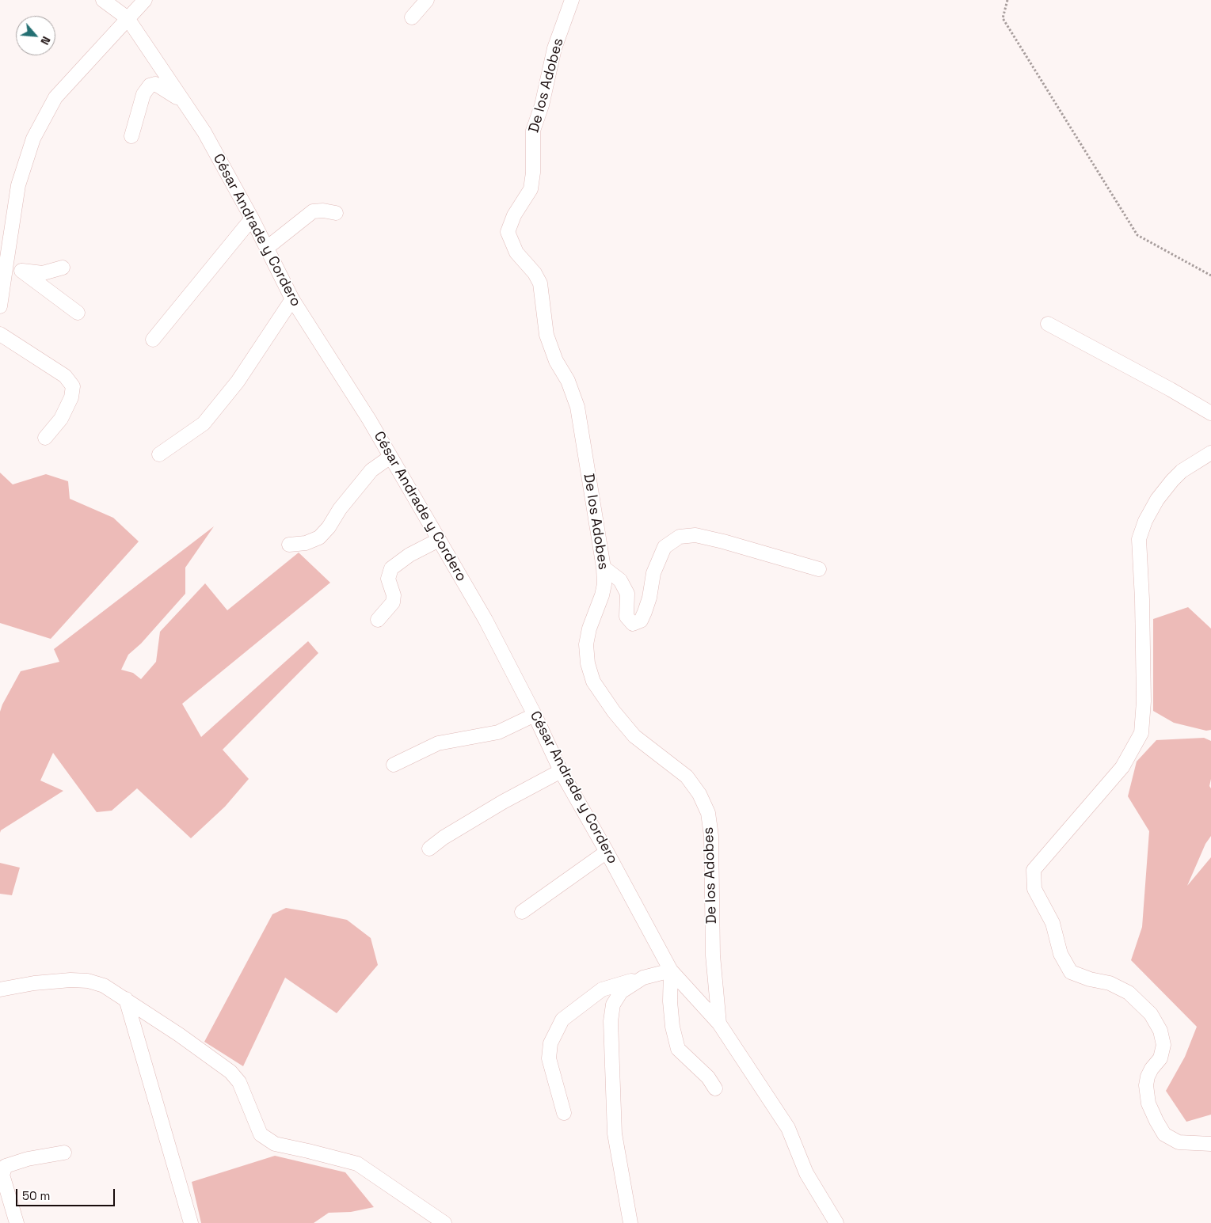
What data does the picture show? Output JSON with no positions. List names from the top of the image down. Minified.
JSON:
{"streets":{"street":["De los Adobes","César Andrade y Cordero"]},"crossings":[["De los Adobes","César Andrade y Cordero"]],"scale_bar":"50 m","north":"bottom right"}
